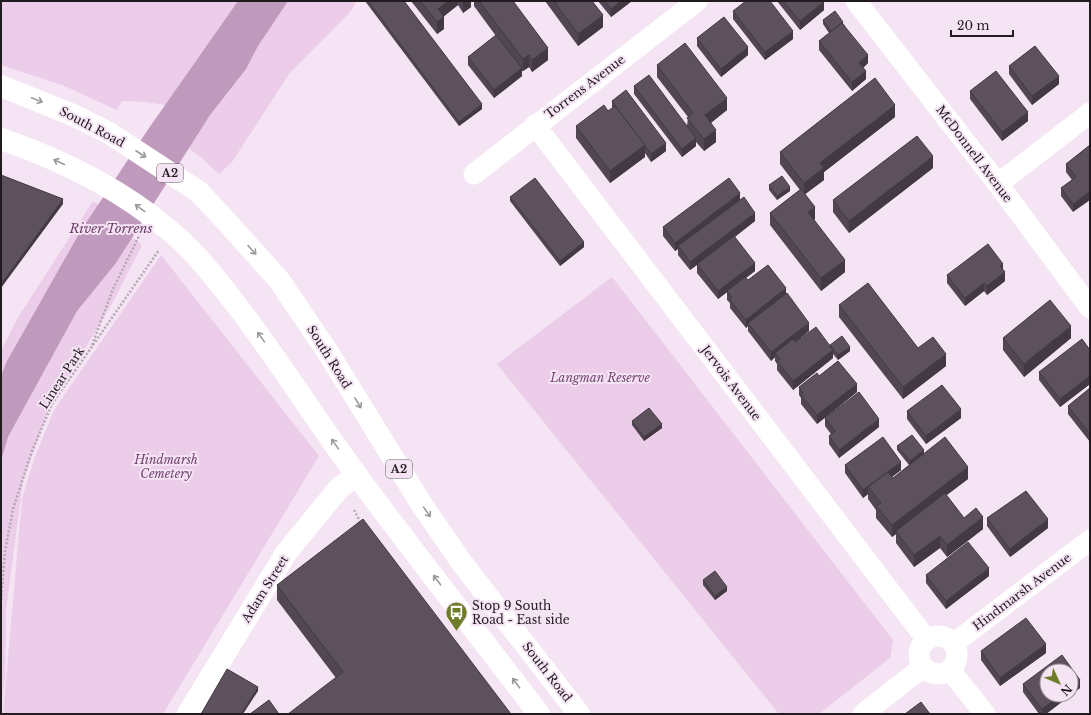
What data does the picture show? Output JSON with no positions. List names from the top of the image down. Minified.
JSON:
{"streets":{"main road":["South Road","A2","Adam Street"],"street":["Torrens Avenue","McDonnell Avenue","Jervois Avenue","Hindmarsh Avenue"],"path":["Linear Park"]},"crossings":[["Torrens Avenue","Jervois Avenue"],["Jervois Avenue","Hindmarsh Avenue"]],"water":["River Torrens"],"parks":["Langman Reserve","Hindmarsh Cemetery"],"places":{"bus stop":["Stop 9 South Road - East side"]},"scale_bar":"20 m","north":"bottom right"}
